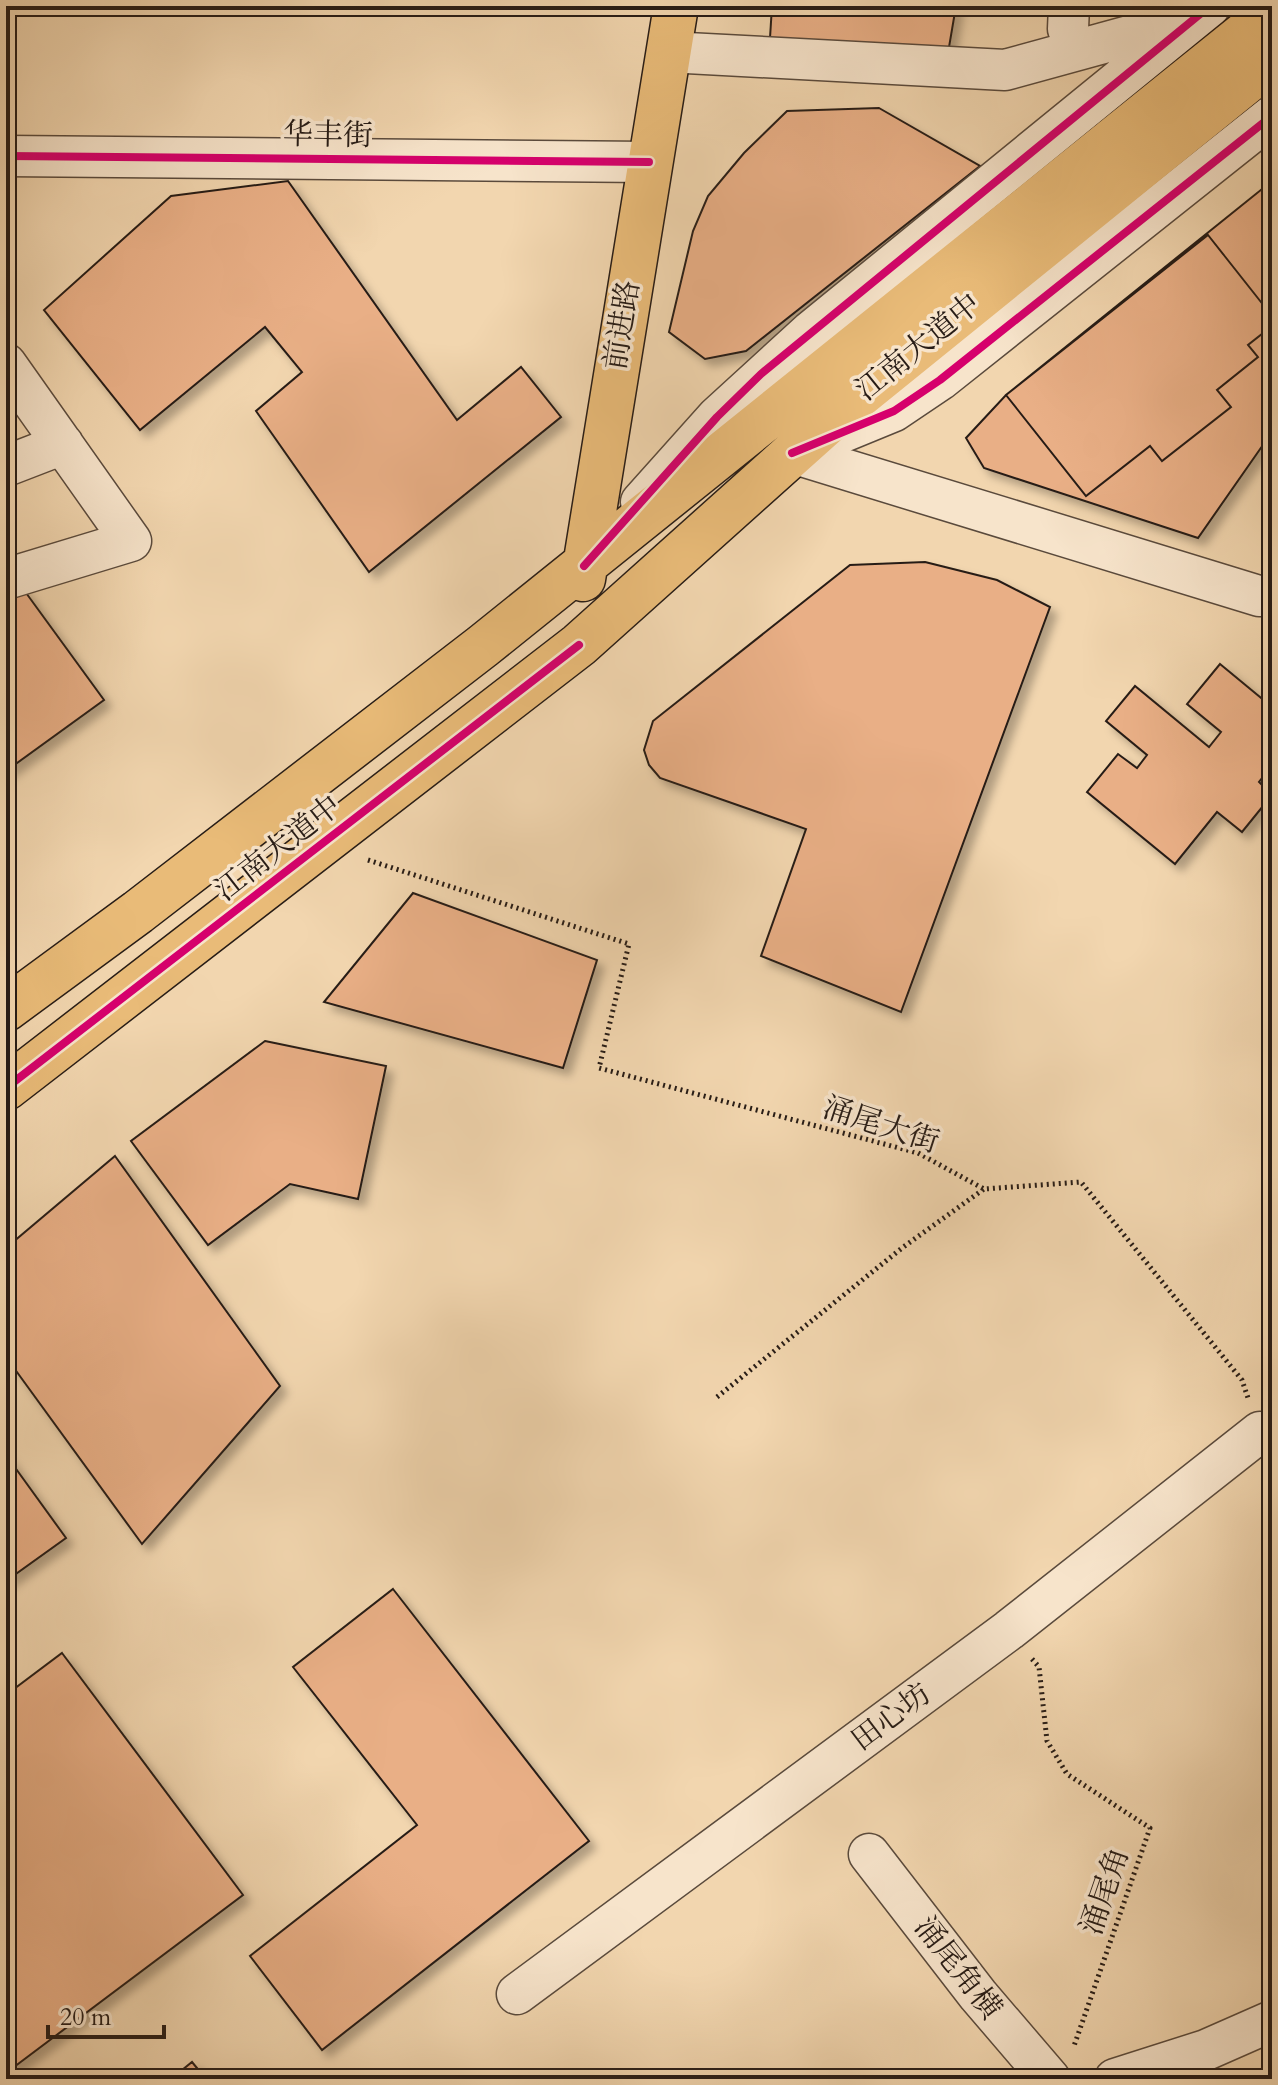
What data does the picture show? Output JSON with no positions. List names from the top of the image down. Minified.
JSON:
{"streets":{"main road":["前进路","江南大道中"],"street":["华丰街","田心坊","涌尾角横"],"path":["涌尾大街","涌尾角"]},"crossings":[["华丰街","前进路"],["前进路","江南大道中"],["江南大道中","涌尾大街"],["田心坊","涌尾角"],["涌尾角","涌尾角横"]],"scale_bar":"20 m"}
